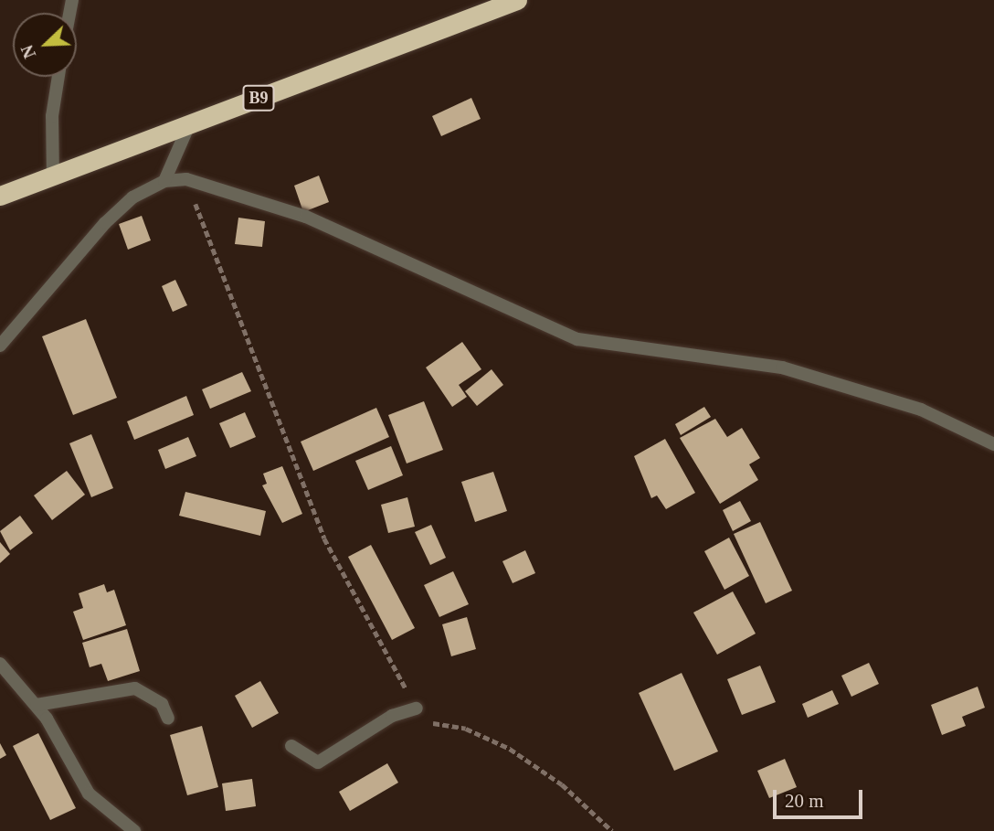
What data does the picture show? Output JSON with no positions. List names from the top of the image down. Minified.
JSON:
{"streets":{"highway":["B9"]},"scale_bar":"20 m","north":"bottom left"}
